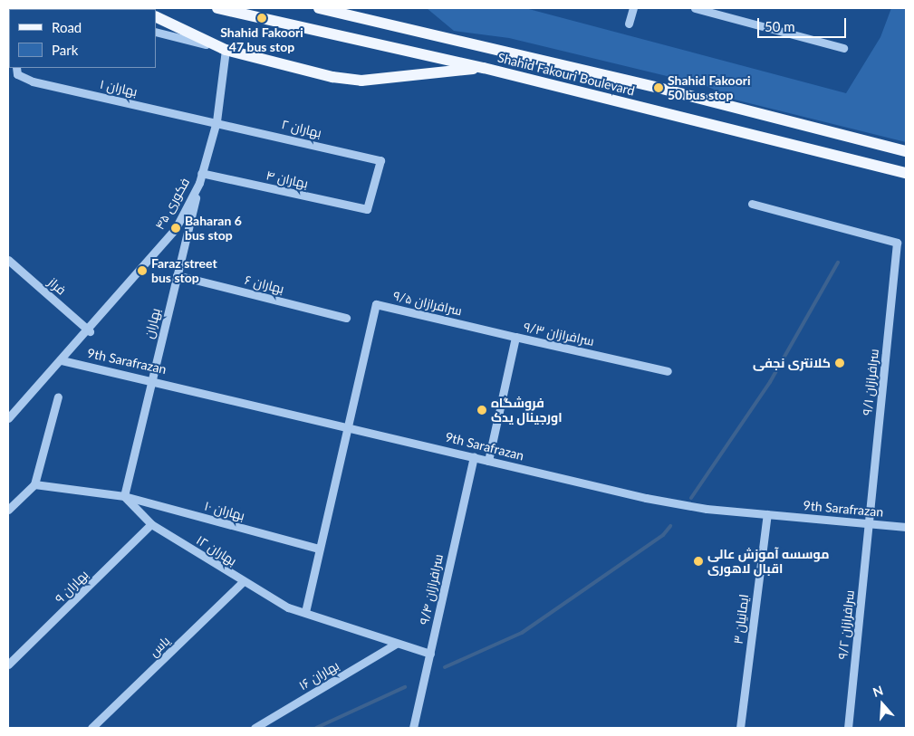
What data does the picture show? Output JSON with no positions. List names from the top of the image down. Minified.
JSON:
{"streets":{"main road":["Shahid Fakouri Boulevard"],"street":["بهاران ۱","بهاران ۲","بهاران ۴","فکوری ۴۵","بهاران ۶","فراز","سرافرازان ۹/۵","بهاران","سرافرازان ۹/۳","9th Sarafrazan","سرافرازان ۹/۱","بهاران ۱۰","بهاران ۱۲","بهاران ۹","سرافرازان ۹/۴","ایمانیان ۳","سرافرازان ۹/۲","یاس","بهاران ۱۶"]},"crossings":[["بهاران ۱","بهاران ۲"],["بهاران ۱","فکوری ۴۵"],["بهاران ۲","بهاران ۴"],["بهاران ۲","فکوری ۴۵"],["بهاران ۴","فکوری ۴۵"],["فکوری ۴۵","فراز"],["فکوری ۴۵","بهاران"],["فکوری ۴۵","9th Sarafrazan"],["بهاران ۶","بهاران"],["سرافرازان ۹/۵","سرافرازان ۹/۳"],["سرافرازان ۹/۵","9th Sarafrazan"],["بهاران","9th Sarafrazan"],["بهاران","بهاران ۱۰"],["بهاران","بهاران ۱۲"],["سرافرازان ۹/۳","9th Sarafrazan"],["9th Sarafrazan","سرافرازان ۹/۱"],["9th Sarafrazan","سرافرازان ۹/۴"],["9th Sarafrazan","ایمانیان ۳"],["9th Sarafrazan","سرافرازان ۹/۲"],["سرافرازان ۹/۱","سرافرازان ۹/۲"],["بهاران ۱۰","بهاران ۱۲"],["بهاران ۱۲","بهاران ۹"],["بهاران ۱۲","سرافرازان ۹/۴"],["بهاران ۱۲","یاس"],["بهاران ۱۲","بهاران ۱۶"]],"places":["Shahid Fakoori 47 bus stop","Shahid Fakoori 50 bus stop","Baharan 6 bus stop","Faraz street bus stop","کلانتری نجفی","فروشگاه اورجینال یدک","موسسه آموزش عالی اقبال لاهوری"],"legend":["Road","Park"],"scale_bar":"50 m","north":"top"}
